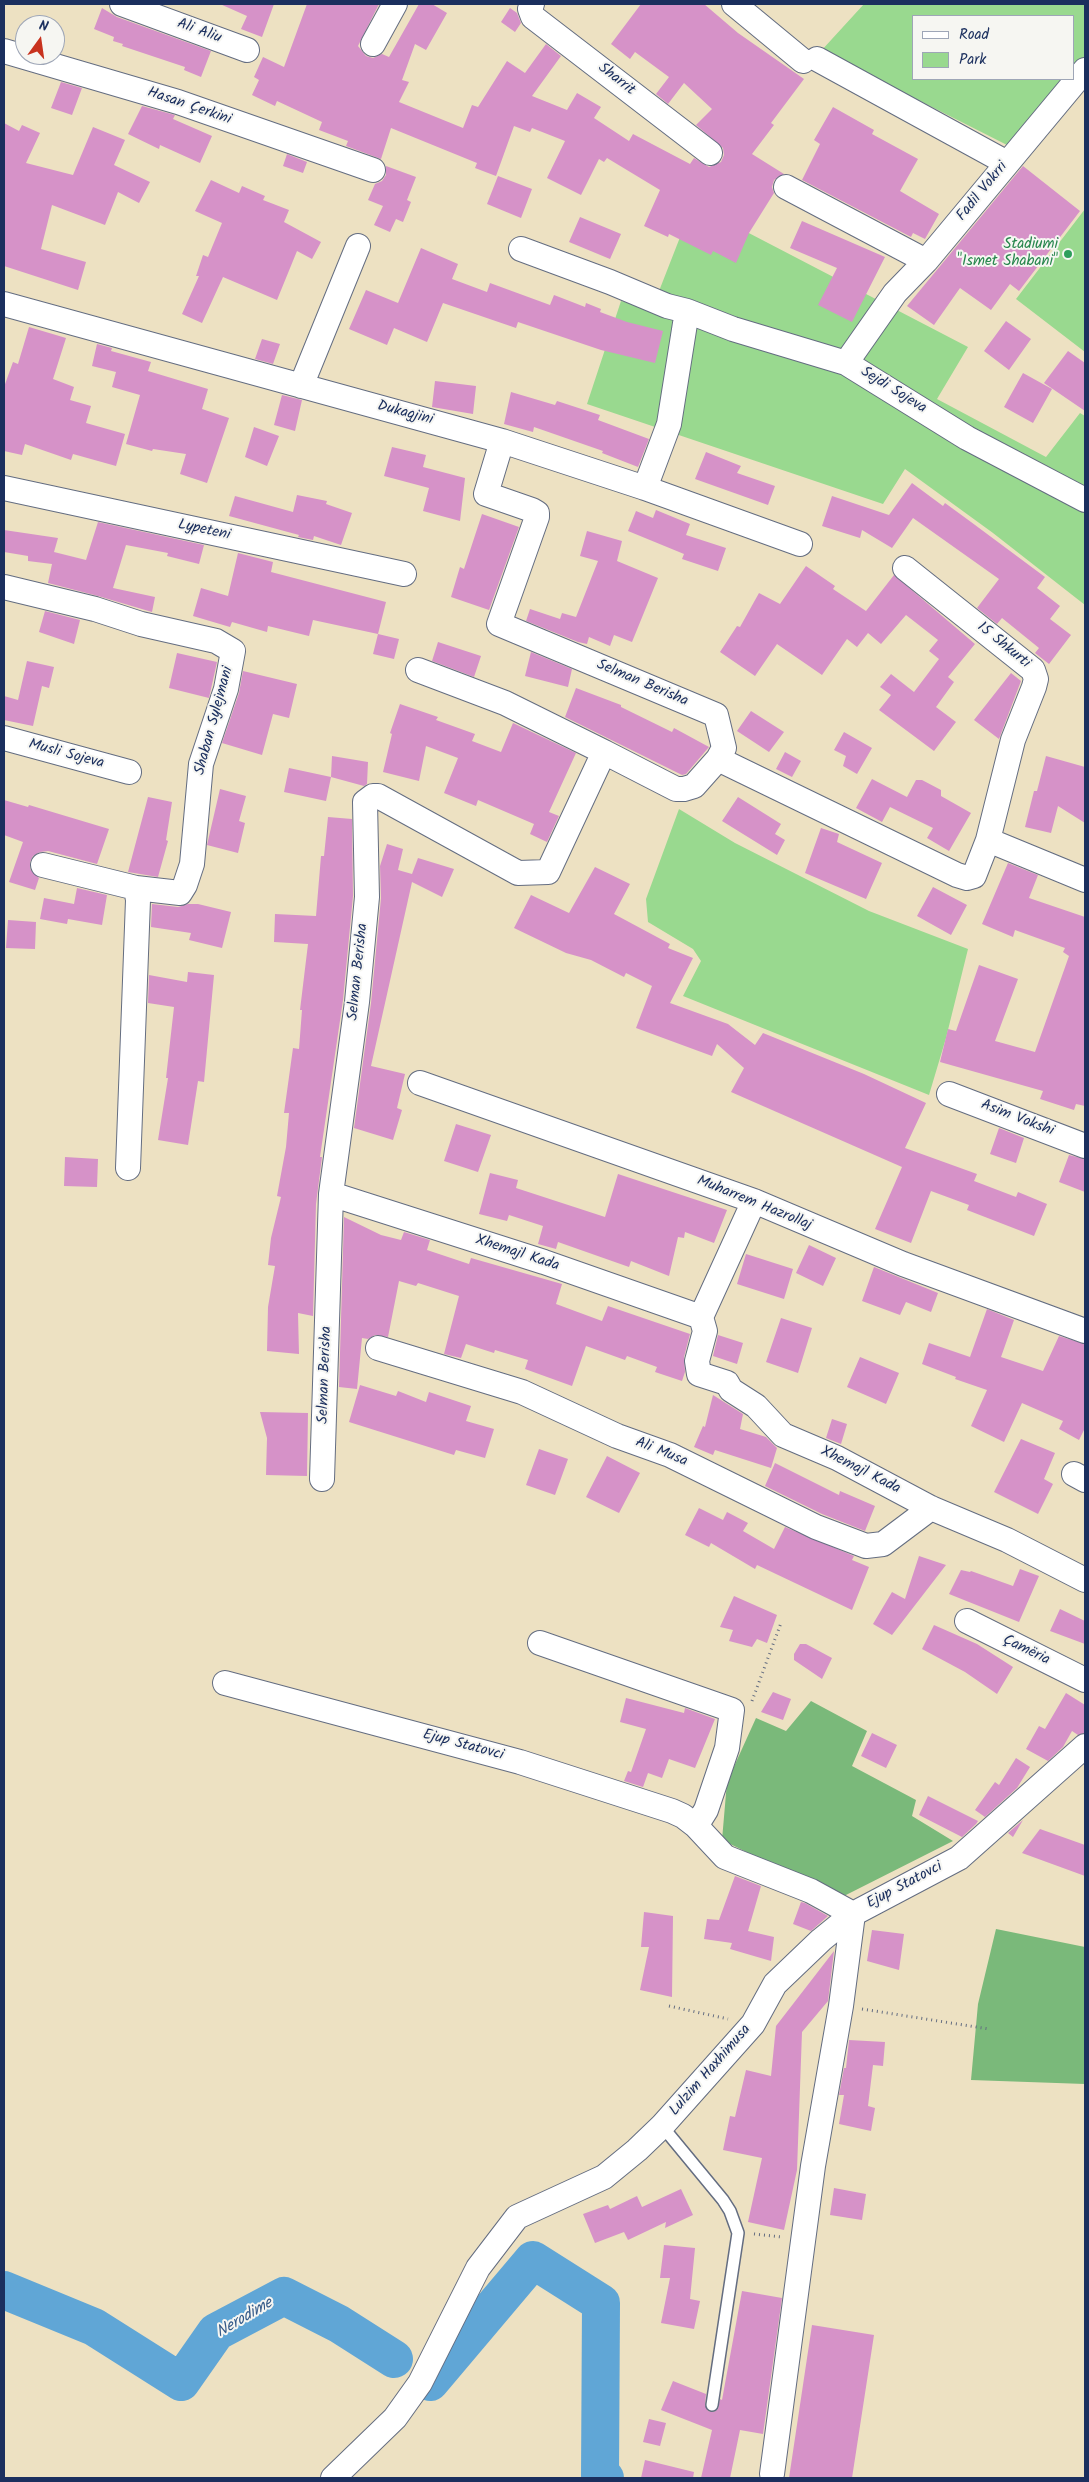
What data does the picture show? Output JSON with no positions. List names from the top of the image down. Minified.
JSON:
{"streets":{"street":["Ali Aliu","Sharrit","Hasan Çerkini","Fadil Vokrri","Sejdi Sojeva","Dukagjini","Lypeteni","15 Shkurti","Selman Berisha","Shaban Sylejmani","Musli Sojeva","Asim Vokshi","Muharrem Hazrollaj","Xhemajl Kada","Ali Musa","Çamëria","Ejup Statovci","Lulzim Haxhimusa"]},"crossings":[["Fadil Vokrri","Sejdi Sojeva"],["Dukagjini","Selman Berisha"],["15 Shkurti","Selman Berisha"],["Selman Berisha","Xhemajl Kada"],["Muharrem Hazrollaj","Xhemajl Kada"],["Xhemajl Kada","Ali Musa"],["Ejup Statovci","Lulzim Haxhimusa"]],"water":["Nerodime"],"places":["Stadiumi \"Ismet Shabani\""],"legend":["Road","Park"],"north":"top"}
